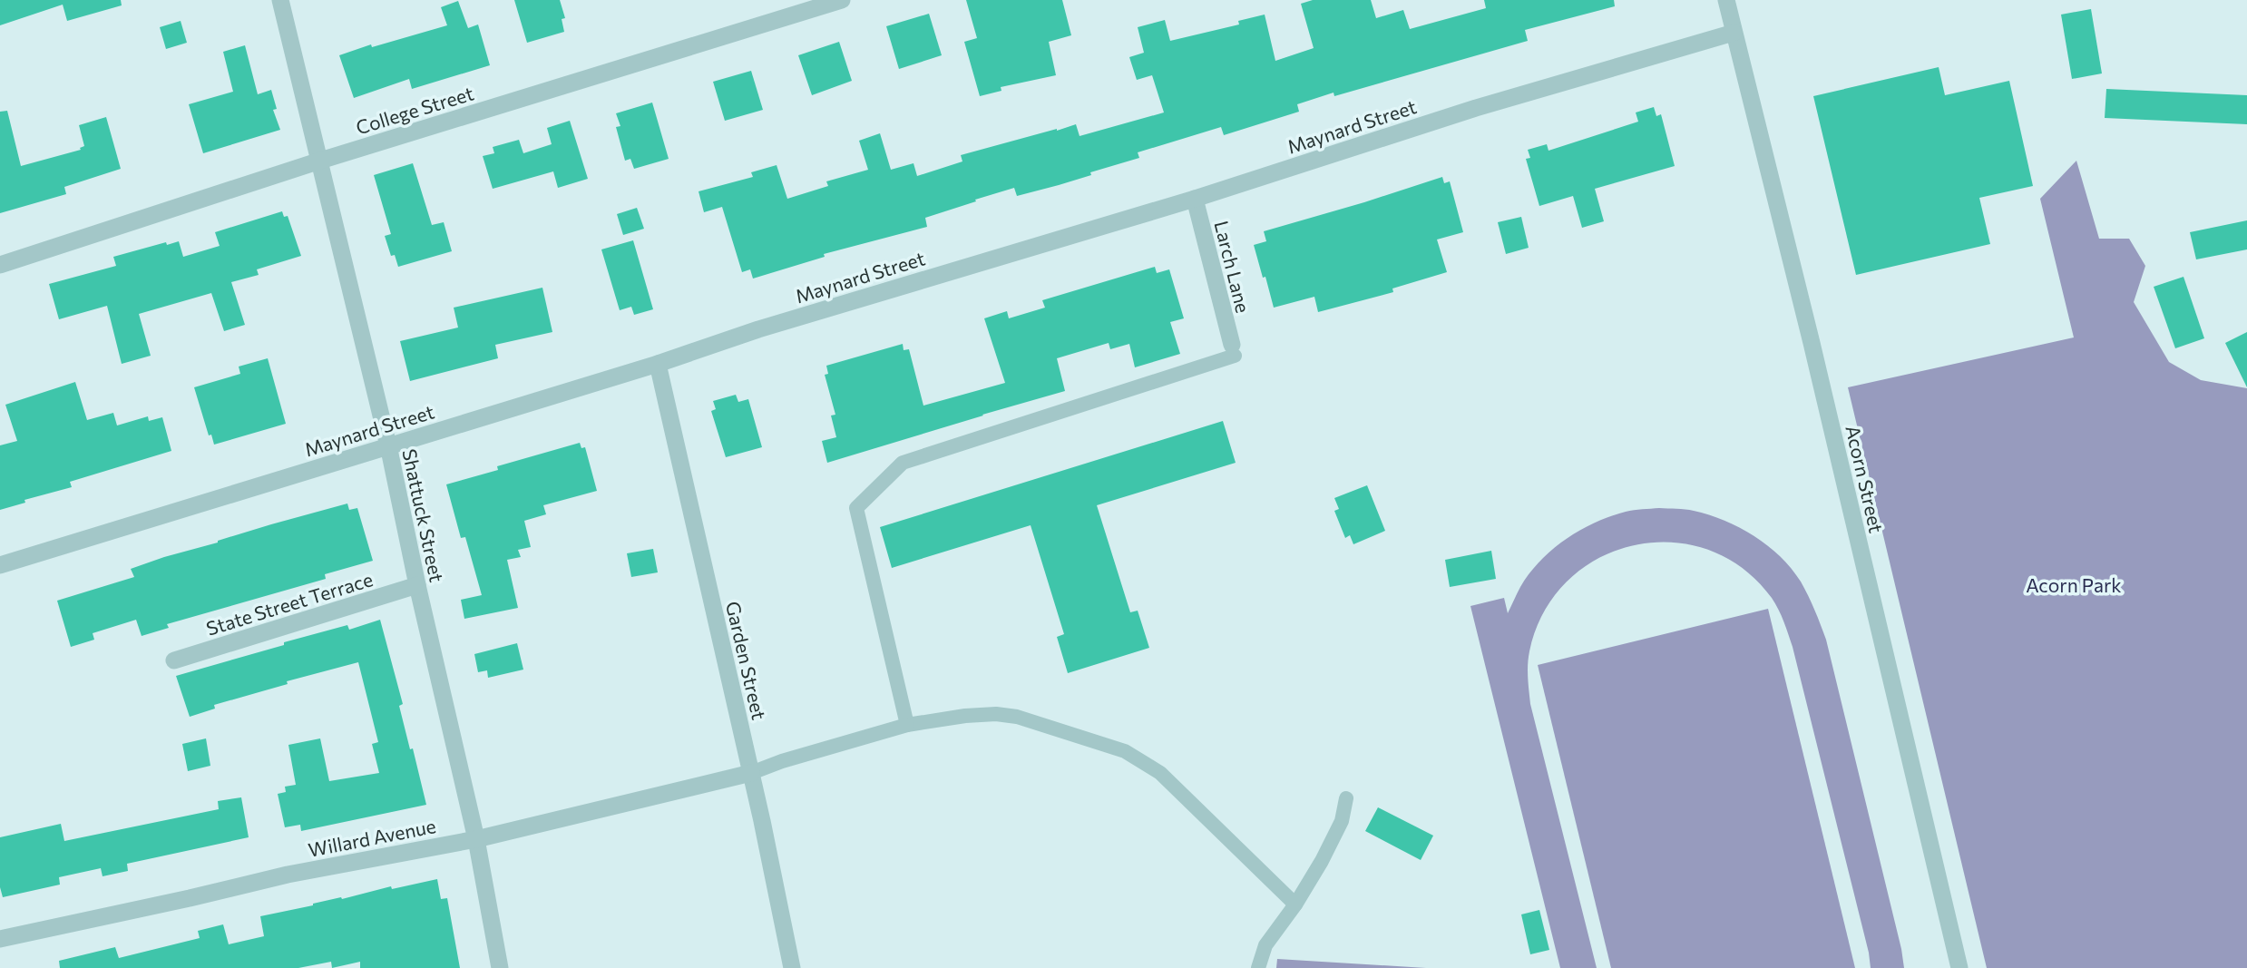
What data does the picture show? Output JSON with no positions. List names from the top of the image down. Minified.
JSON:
{"streets":{"street":["College Street","Maynard Street","Larch Lane","Acorn Street","Shattuck Street","State Street Terrace","Garden Street","Willard Avenue"]},"crossings":[["College Street","Shattuck Street"],["Maynard Street","Larch Lane"],["Maynard Street","Acorn Street"],["Maynard Street","Shattuck Street"],["Maynard Street","Garden Street"],["Shattuck Street","State Street Terrace"],["Shattuck Street","Willard Avenue"],["Garden Street","Willard Avenue"]],"parks":["Acorn Park"]}
